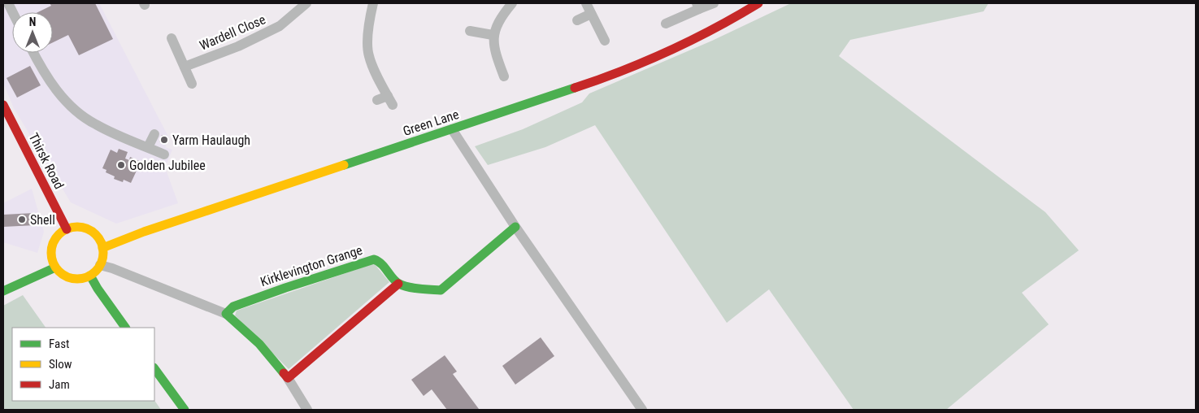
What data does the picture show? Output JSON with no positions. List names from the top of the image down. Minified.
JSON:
{"streets":{"main road":["Green Lane","Thirsk Road","Kirklevington Grange"],"street":["Wardell Close"]},"crossings":[["Green Lane","Thirsk Road"]],"places":["Yarm Haulaugh","Golden Jubilee","Shell"],"legend":["Fast","Slow","Jam"],"north":"top"}
